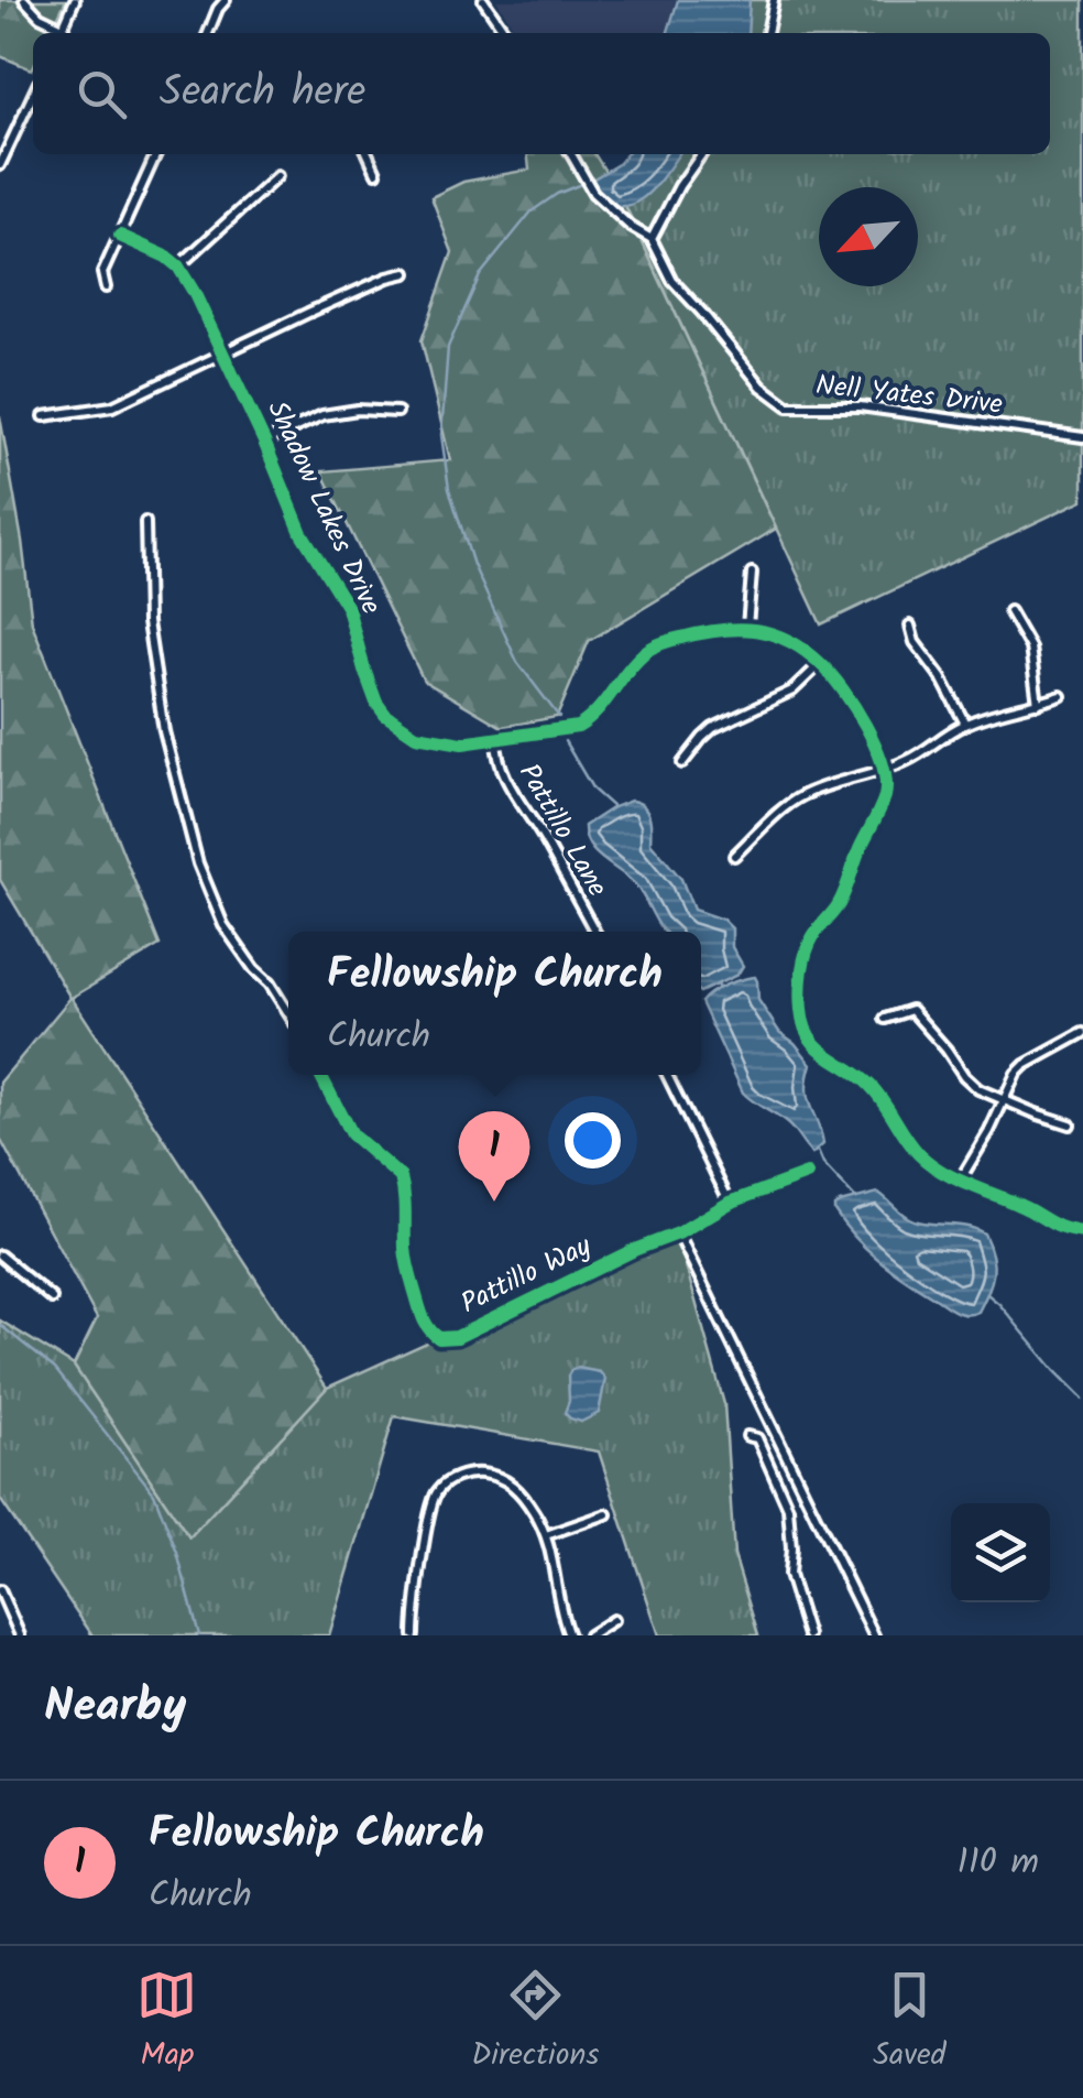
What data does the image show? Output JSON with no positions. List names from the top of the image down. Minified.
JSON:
{"streets":{"street":["Nell Yates Drive","Shadow Lakes Drive","Pattillo Lane","Pattillo Way"]},"crossings":[["Shadow Lakes Drive","Pattillo Lane"]],"north":"bottom left","page":{"search":"Search here","popup":["Fellowship Church","Church"],"pins":"1","heading":"Nearby","list":[{"mark":"1","name":"Fellowship Church","note":"Church","value":"110 m"}],"nav":["Map","Directions","Saved"]}}
